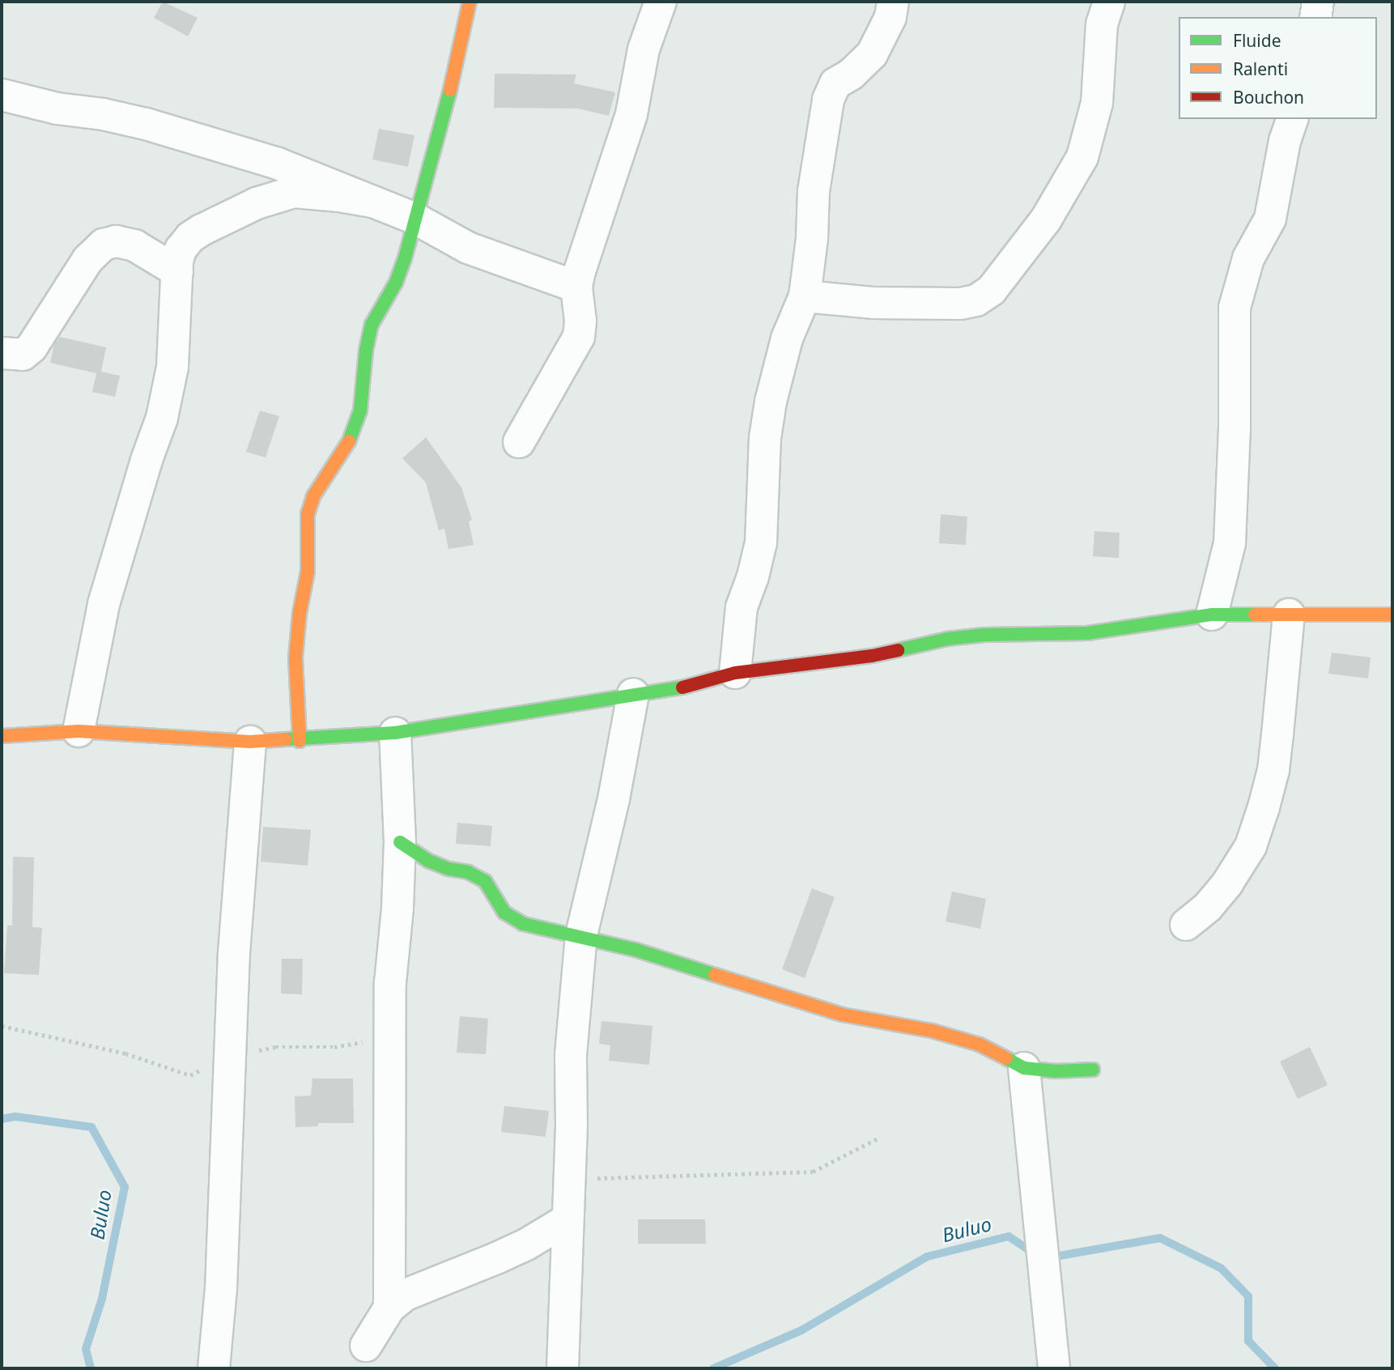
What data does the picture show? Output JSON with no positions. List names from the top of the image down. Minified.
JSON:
{"water":["Buluo"],"legend":["Fluide","Ralenti","Bouchon"]}
